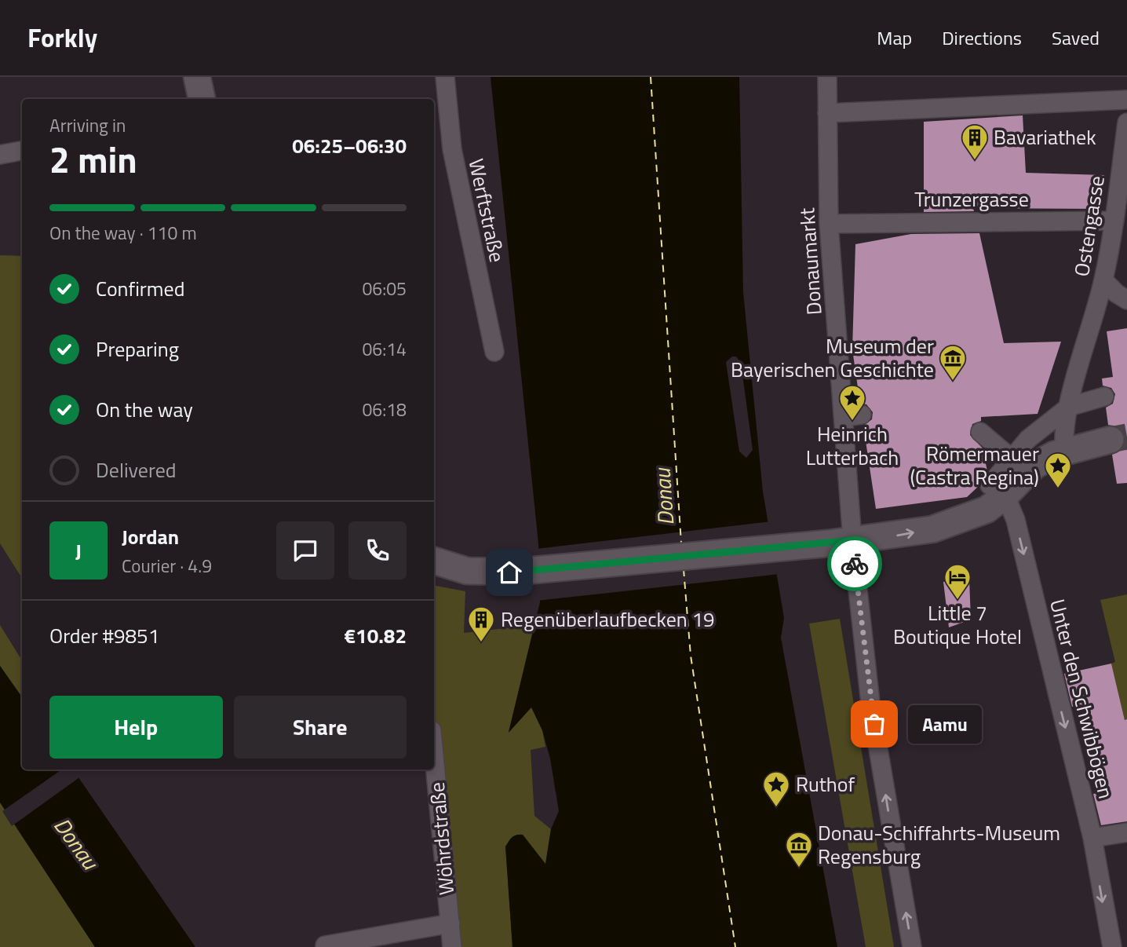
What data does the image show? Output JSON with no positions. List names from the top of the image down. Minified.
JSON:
{"streets":{"street":["Trunzergasse","Werftstraße","Ostengasse","Donaumarkt","Unter den Schwibbögen","Wöhrdstraße"]},"crossings":[["Trunzergasse","Ostengasse"],["Trunzergasse","Donaumarkt"]],"one_way":["Donaumarkt","Unter den Schwibbögen"],"water":["Donau"],"places":{"building":["Bavariathek","Regenüberlaufbecken 19"],"museum":["Museum der Bayerischen Geschichte","Donau-Schiffahrts-Museum Regensburg"],"place":["Heinrich Lutterbach","Römermauer (Castra Regina)","Ruthof"],"hotel":["Little 7 Boutique Hotel"],"other":["Aamu"]},"page":{"header":"Forkly","nav":["Map","Directions","Saved"],"heading":["2 min","Arriving in","06:25–06:30"],"panel":["Jordan","Courier · 4.9","Order #9851","€10.82"],"bar":"On the way · 110 m","list":[["Confirmed","06:05"],["Preparing","06:14"],["On the way","06:18"],"Delivered"],"round":"J","buttons":["Help","Share"],"bubble":"Aamu"}}
